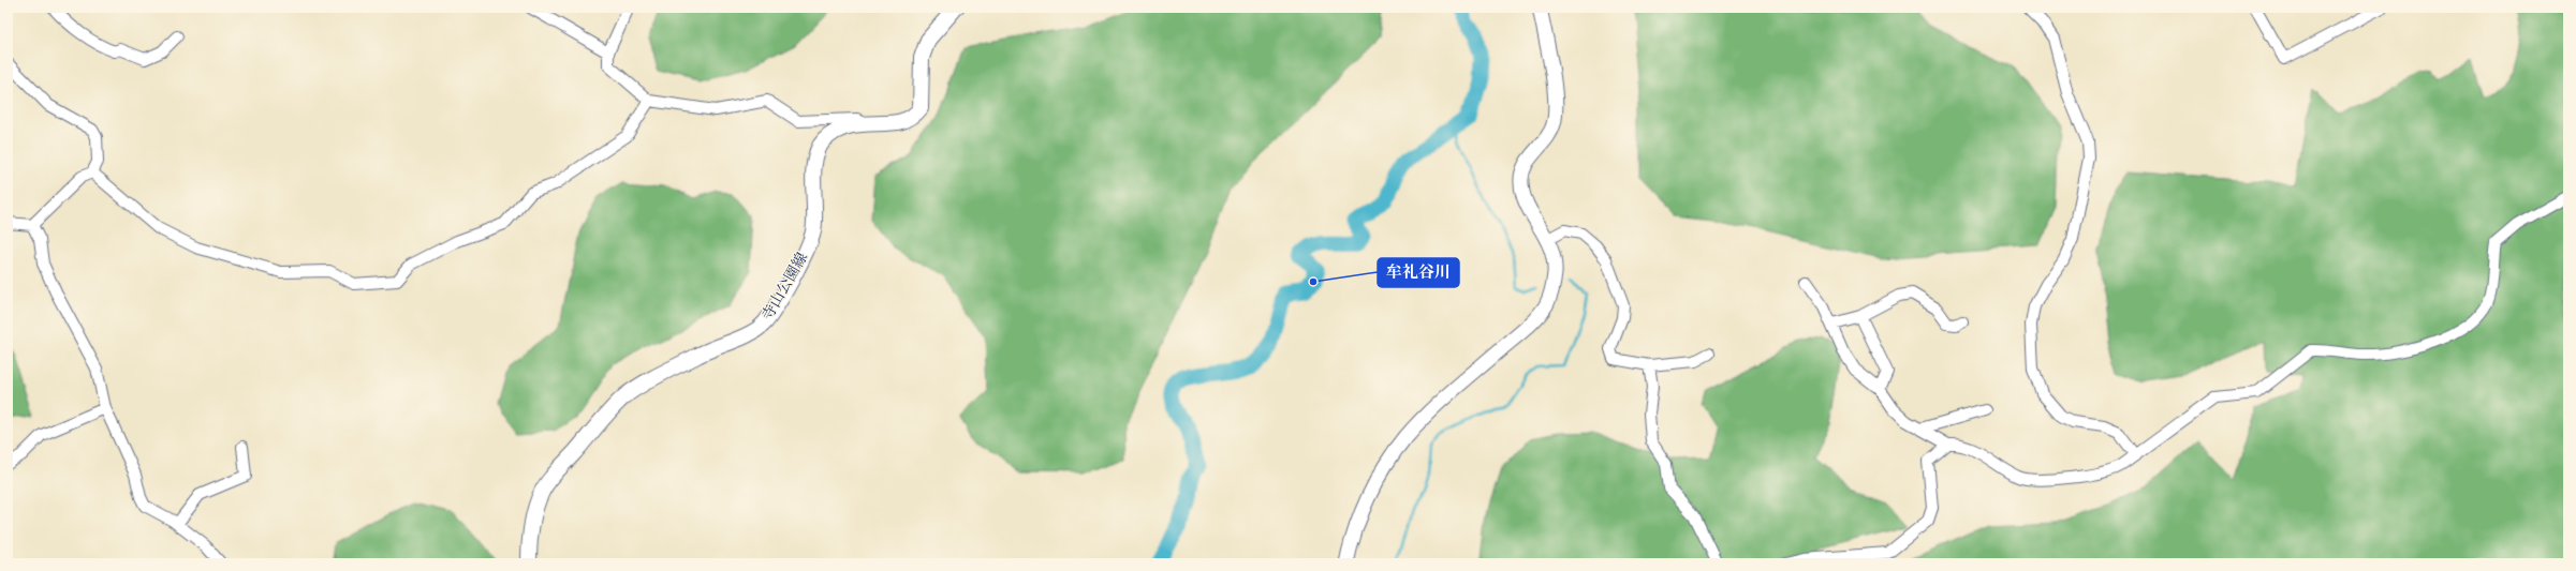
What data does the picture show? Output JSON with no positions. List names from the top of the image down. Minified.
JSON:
{"streets":{"main road":["寺山公園線"]},"places":["牟礼谷川"]}
